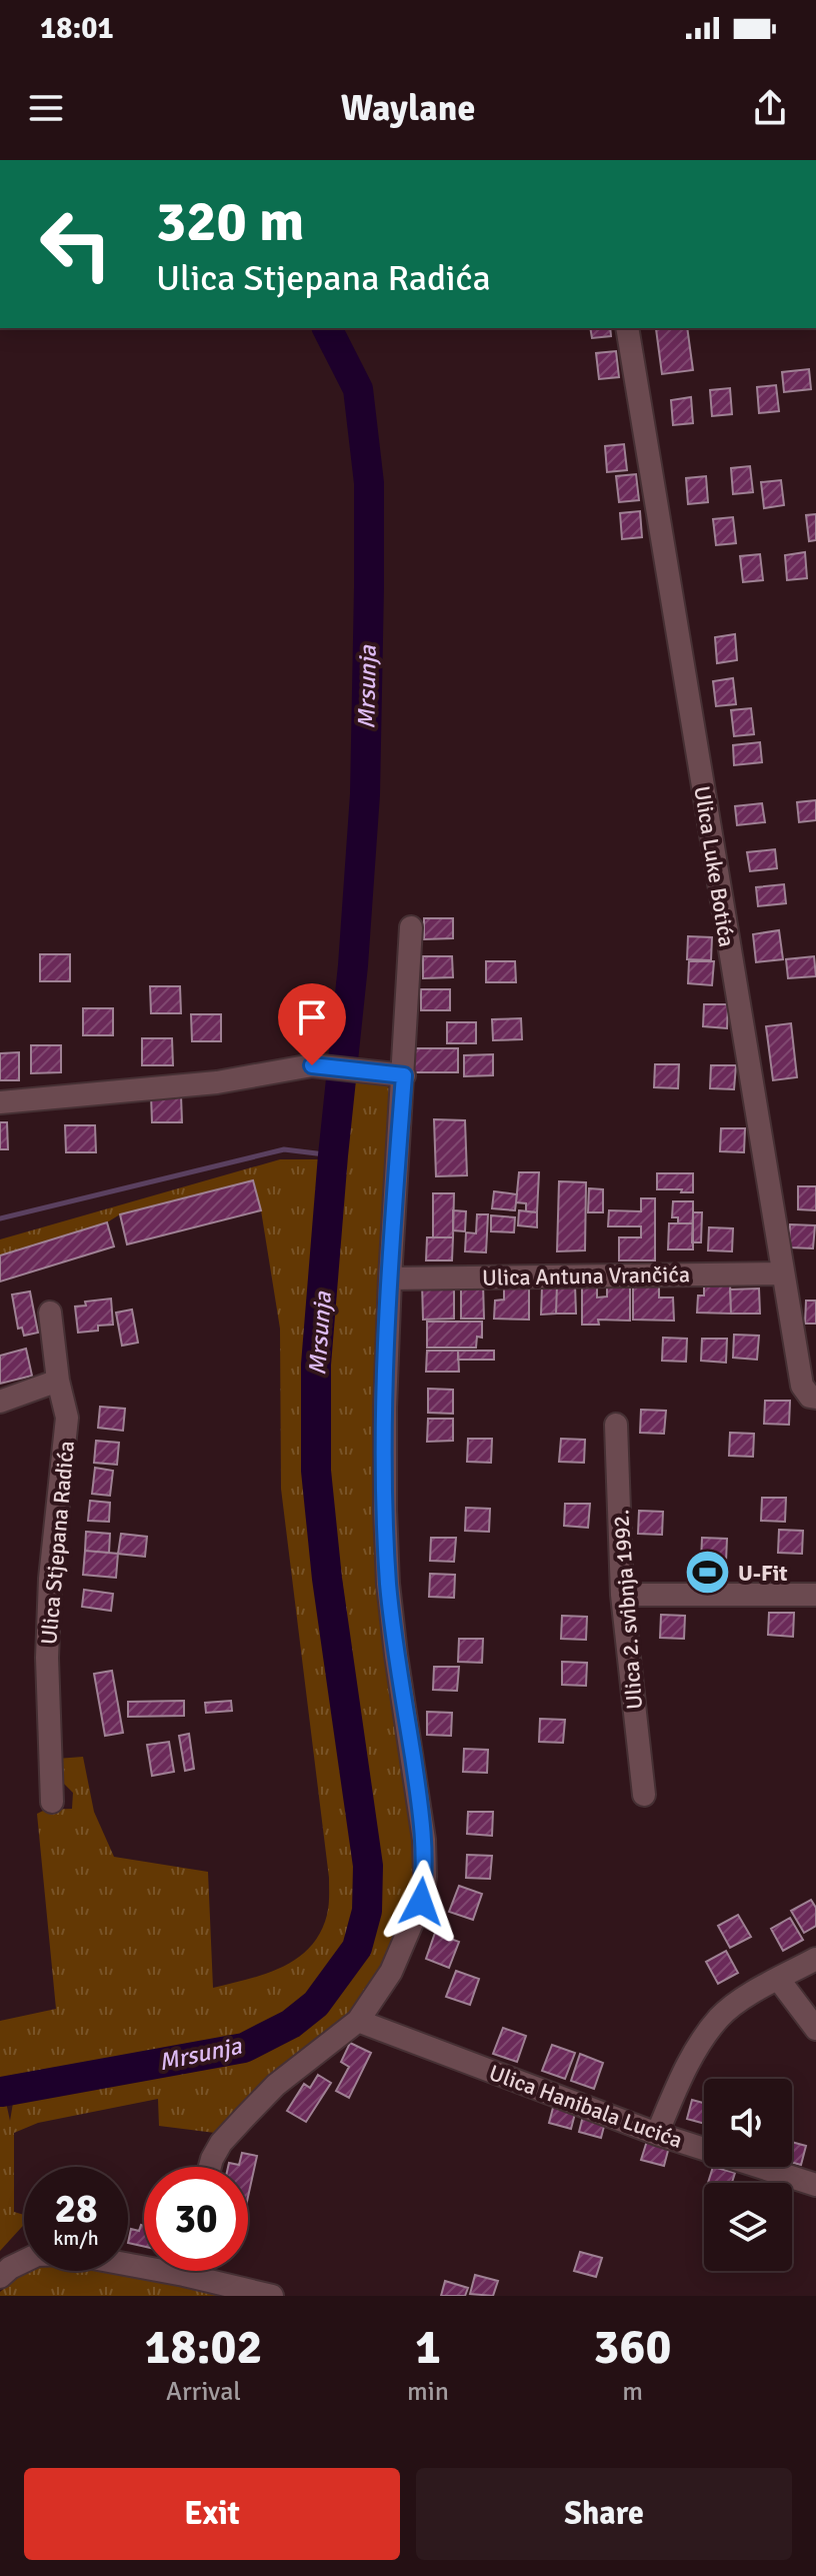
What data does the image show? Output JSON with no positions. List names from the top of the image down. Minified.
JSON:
{"streets":{"street":["Ulica Luke Botića","Ulica Antuna Vrančića","Ulica Stjepana Radića","Ulica 2. svibnja 1992.","Ulica Hanibala Lucića"]},"crossings":[["Ulica Luke Botića","Ulica Antuna Vrančića"]],"water":["Mrsunja"],"places":{"sports":["U-Fit"]},"page":{"status":"18:01","header":"Waylane","turn":["320 m","Ulica Stjepana Radića"],"speed":"28 km/h","limit":"30","eta":["18:02","Arrival","1","min","360","m"],"buttons":["Exit","Share"]}}
